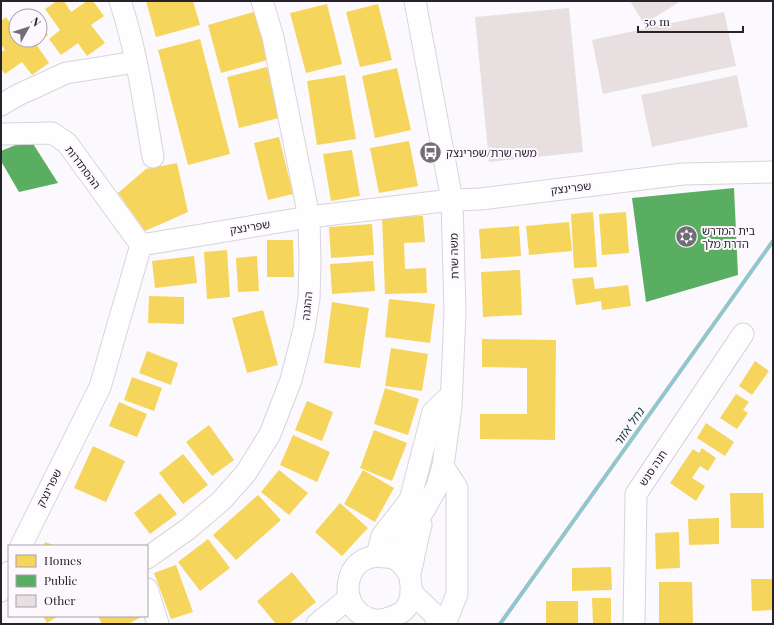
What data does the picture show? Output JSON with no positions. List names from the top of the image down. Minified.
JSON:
{"streets":{"street":["ההסתדרות","שפרינצק","משה שרת","ההגנה","חנה סנש"]},"crossings":[["ההסתדרות","שפרינצק"],["שפרינצק","משה שרת"],["שפרינצק","ההגנה"]],"water":["נחל אזור"],"places":{"bus stop":["משה שרת/שפרינצק"],"synagogue":["בית המדרש הדרת מלך"]},"legend":["Homes","Public","Other"],"scale_bar":"50 m","north":"top right"}
